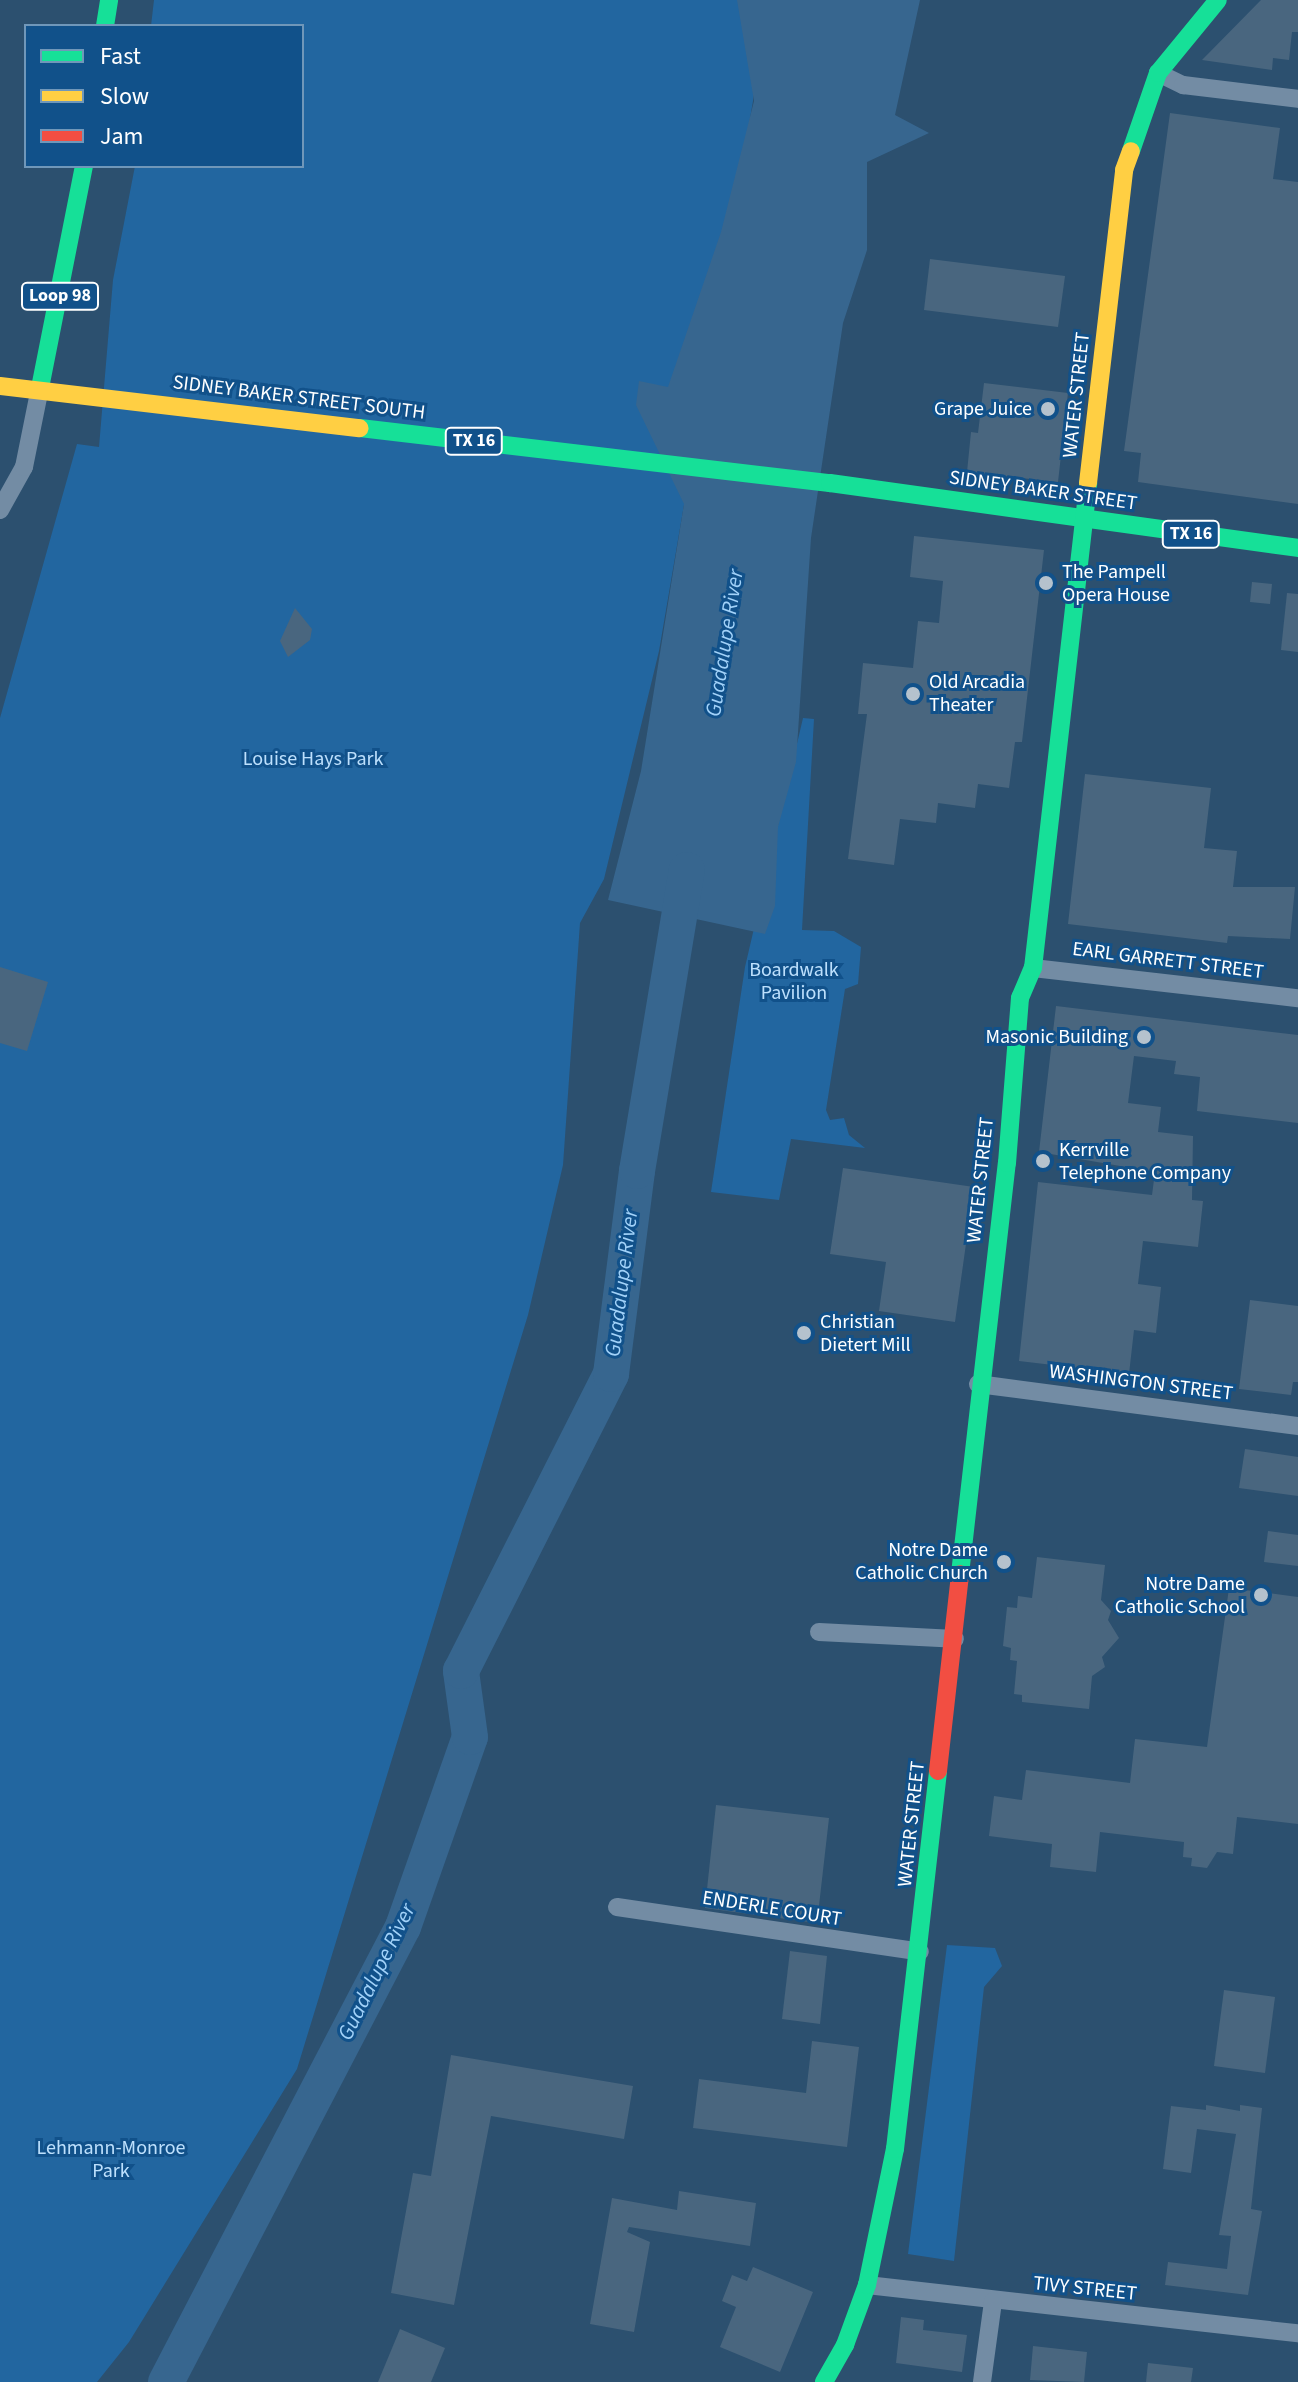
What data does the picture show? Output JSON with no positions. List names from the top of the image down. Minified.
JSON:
{"streets":{"street":["Loop 98","WATER STREET","SIDNEY BAKER STREET SOUTH","TX 16","SIDNEY BAKER STREET","EARL GARRETT STREET","WASHINGTON STREET","ENDERLE COURT","TIVY STREET"]},"crossings":[["Loop 98","SIDNEY BAKER STREET SOUTH"],["WATER STREET","SIDNEY BAKER STREET"],["WATER STREET","EARL GARRETT STREET"],["WATER STREET","WASHINGTON STREET"],["WATER STREET","ENDERLE COURT"],["WATER STREET","TIVY STREET"],["SIDNEY BAKER STREET SOUTH","SIDNEY BAKER STREET"]],"water":["Guadalupe River"],"parks":["Louise Hays Park","Boardwalk Pavilion","Lehmann-Monroe Park"],"places":["Grape Juice","The Pampell Opera House","Old Arcadia Theater","Masonic Building","Kerrville Telephone Company","Christian Dietert Mill","Notre Dame Catholic Church","Notre Dame Catholic School"],"legend":["Fast","Slow","Jam"]}
